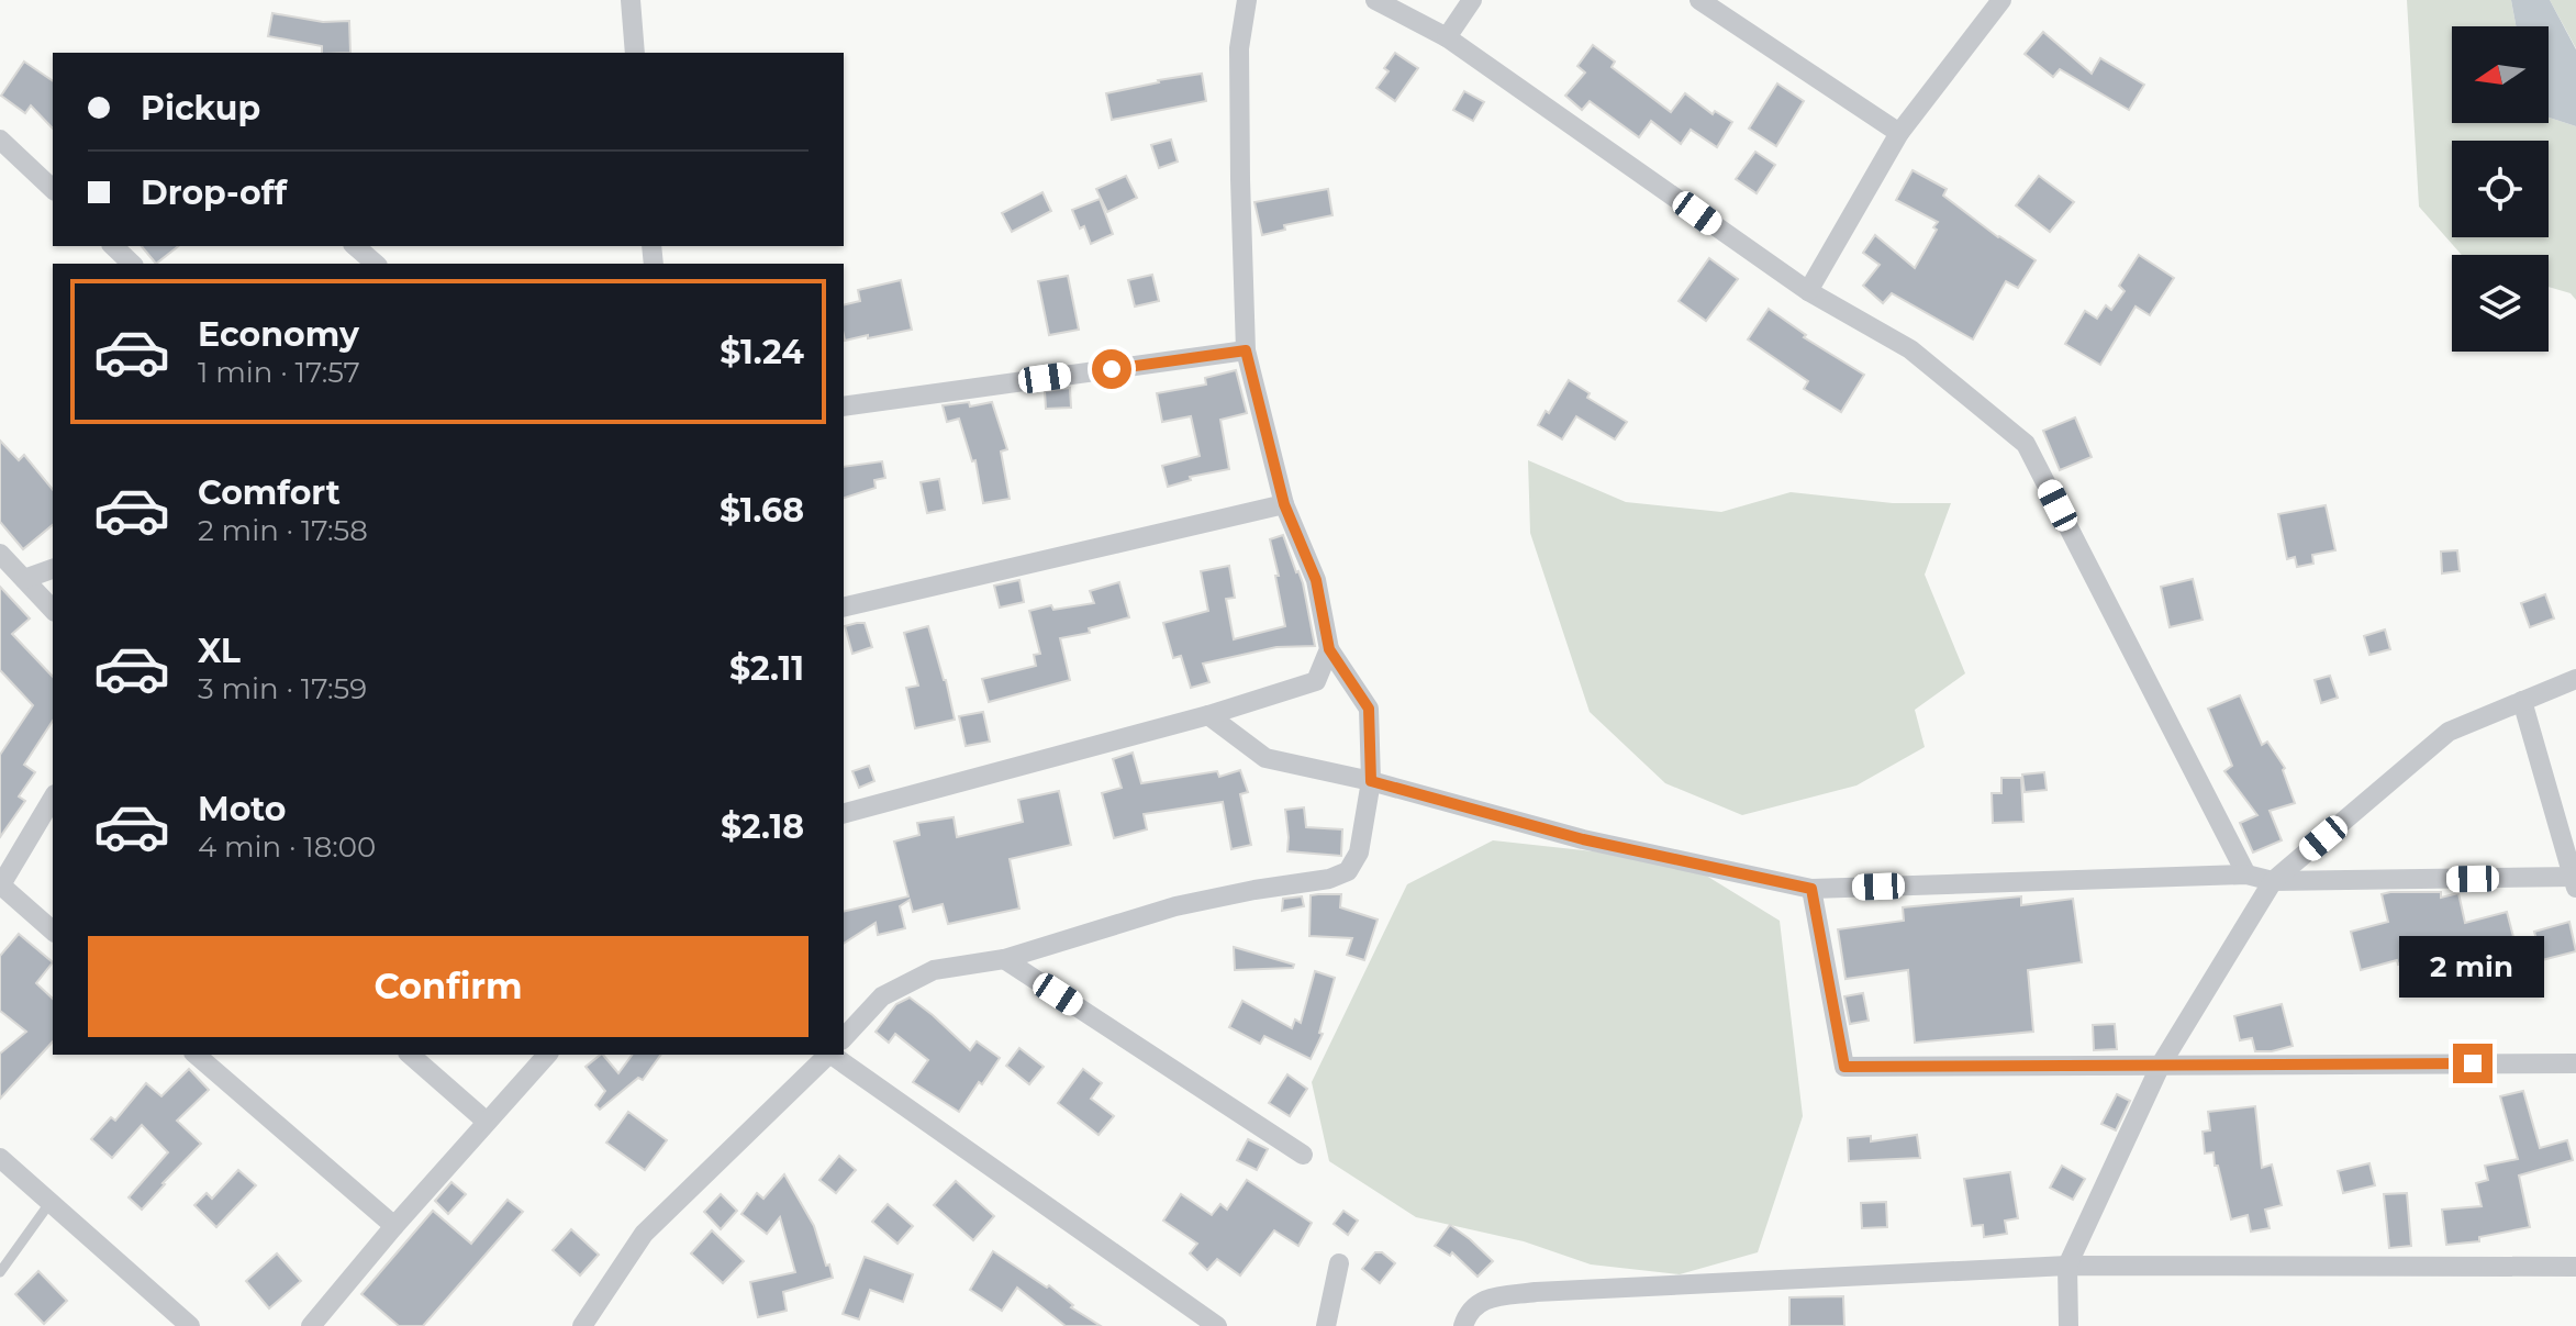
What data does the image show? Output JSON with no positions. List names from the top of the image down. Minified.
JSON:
{"north":"left","page":{"banner":["Pickup","Drop-off"],"list":[{"name":"Economy","note":"1 min · 17:57","value":"$1.24"},{"name":"Comfort","note":"2 min · 17:58","value":"$1.68"},{"name":"XL","note":"3 min · 17:59","value":"$2.11"},{"name":"Moto","note":"4 min · 18:00","value":"$2.18"}],"buttons":"Confirm","bubble":"2 min"}}
